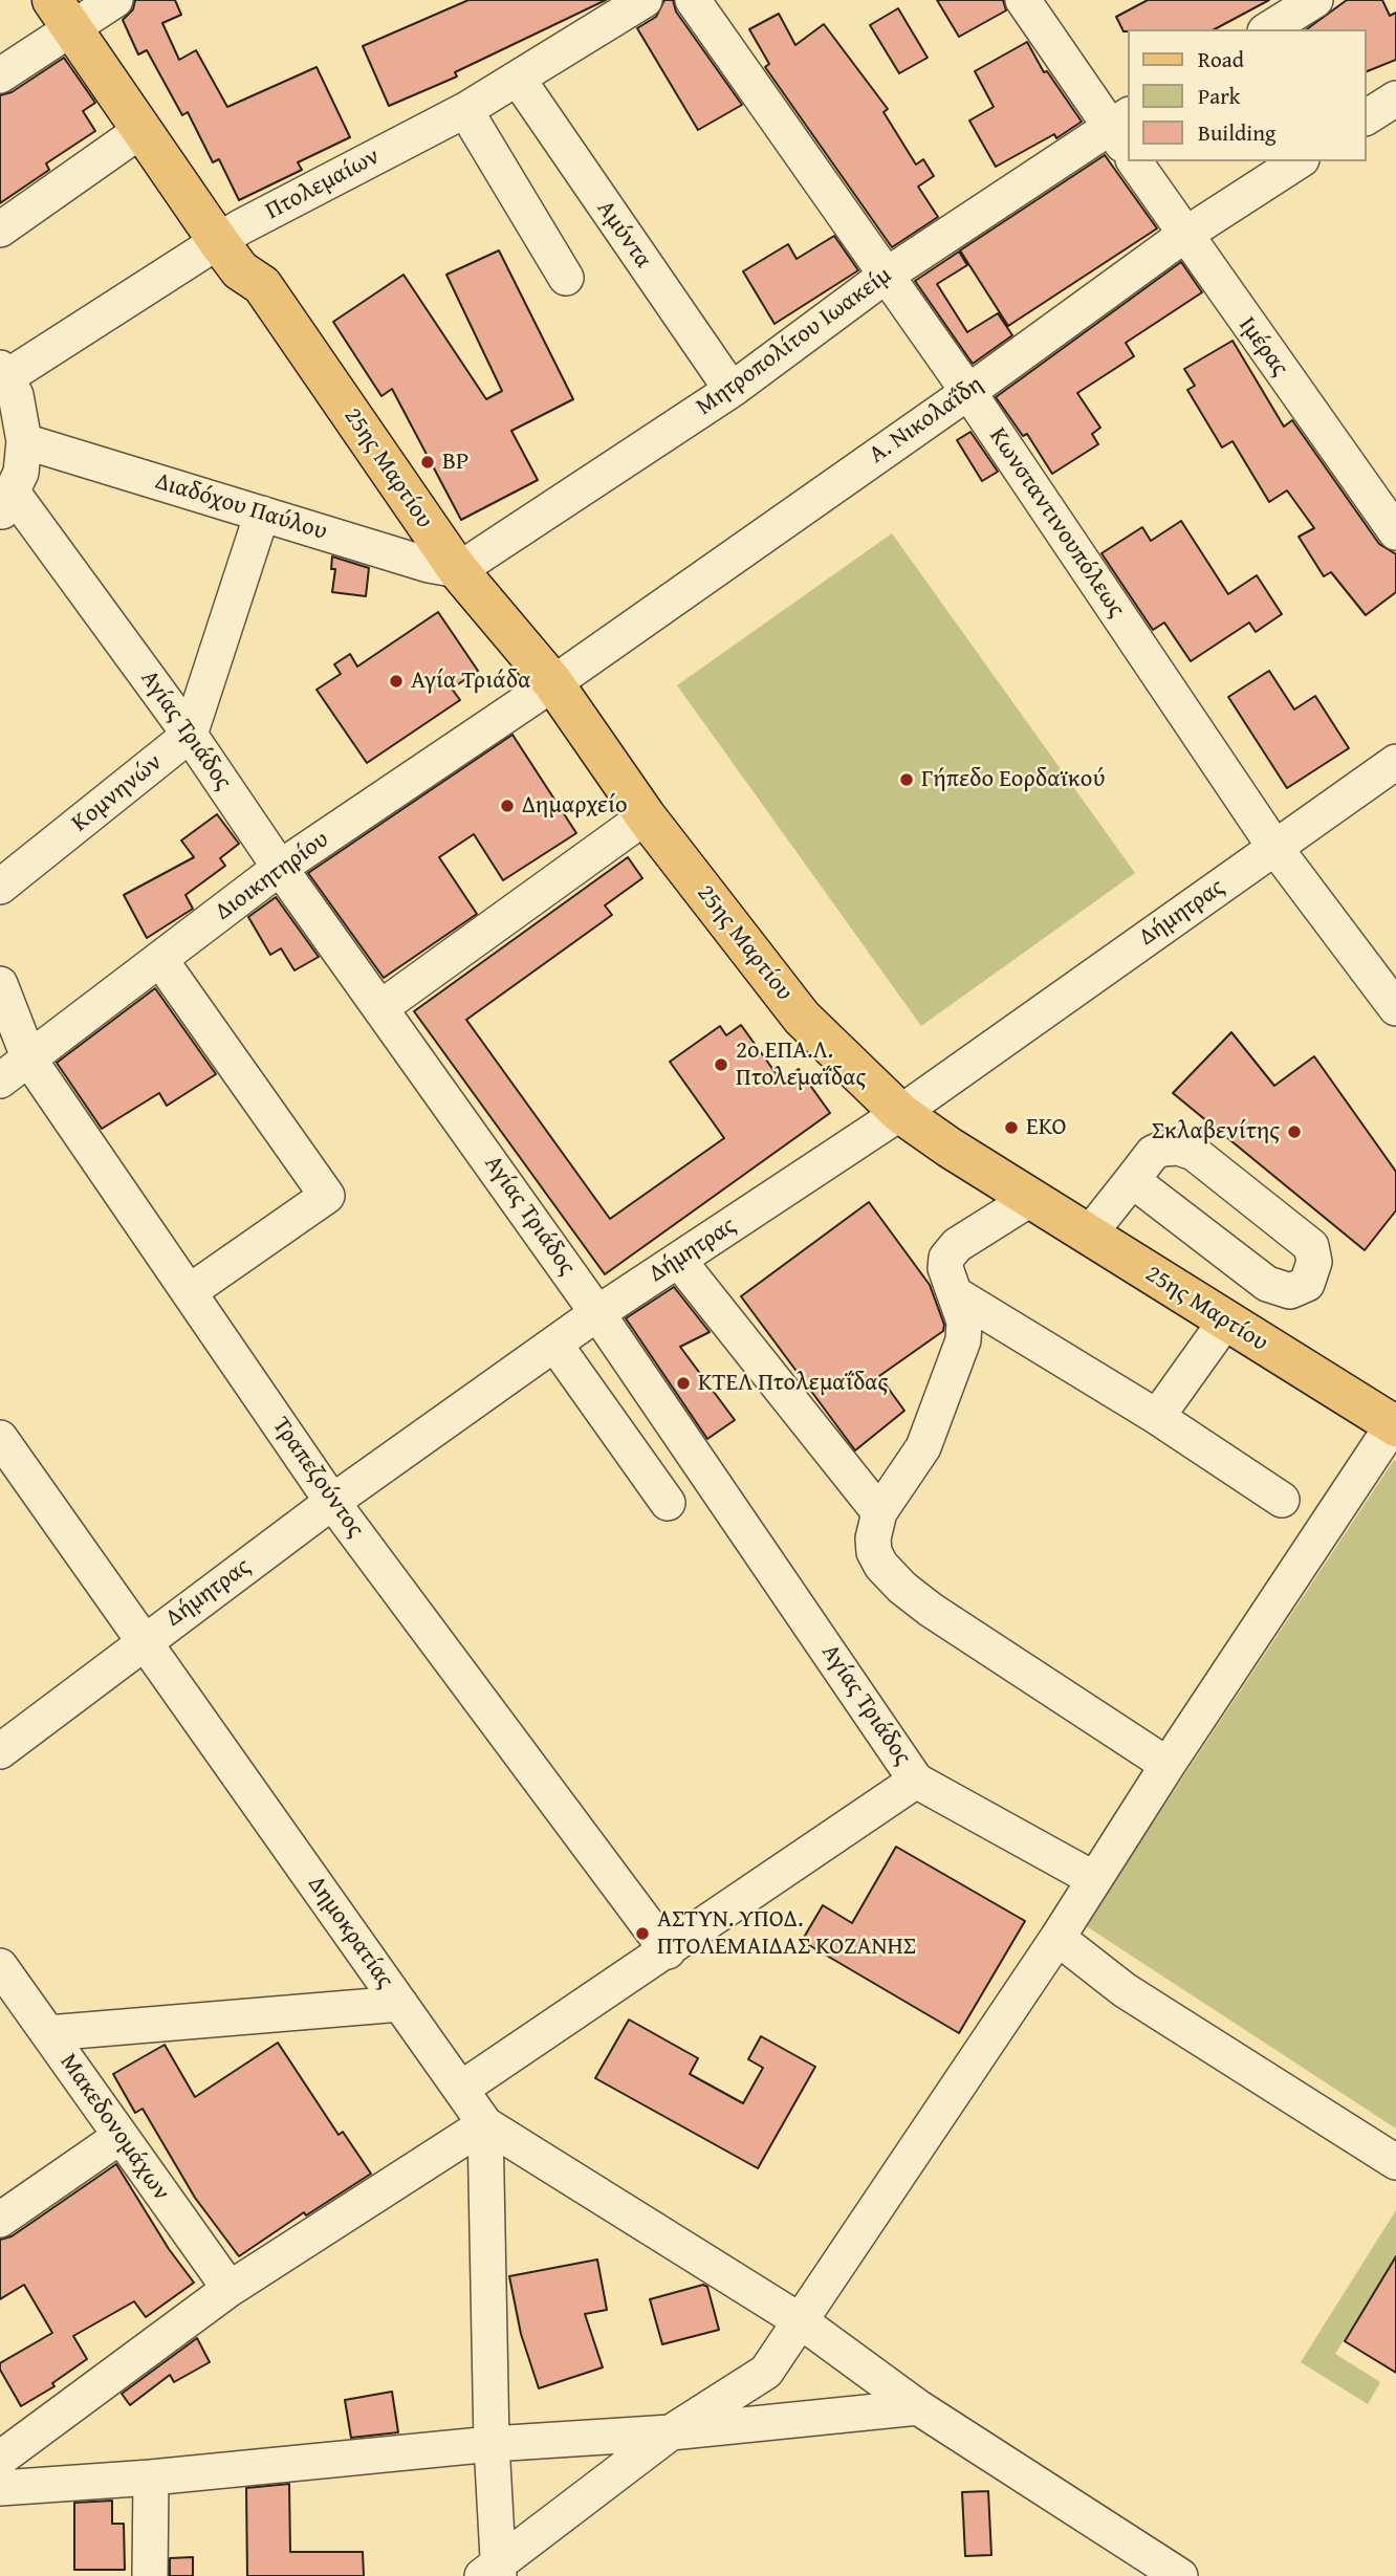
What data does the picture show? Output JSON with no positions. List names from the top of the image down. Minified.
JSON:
{"streets":{"main road":["25ης Μαρτίου"],"street":["Πτολεμαίων","Αμύντα","Μητροπολίτου Ιωακείμ","Ιμέρας","Α. Νικολαΐδη","Διαδόχου Παύλου","Κωνσταντινουπόλεως","Αγίας Τριάδος","Κομνηνών","Διοικητηρίου","Δήμητρας","Τραπεζούντος","Δημοκρατίας","Μακεδονομάχων"]},"crossings":[["Πτολεμαίων","Αμύντα"],["Πτολεμαίων","25ης Μαρτίου"],["Αμύντα","Μητροπολίτου Ιωακείμ"],["Μητροπολίτου Ιωακείμ","Ιμέρας"],["Μητροπολίτου Ιωακείμ","25ης Μαρτίου"],["Μητροπολίτου Ιωακείμ","Διαδόχου Παύλου"],["Μητροπολίτου Ιωακείμ","Κωνσταντινουπόλεως"],["Ιμέρας","Α. Νικολαΐδη"],["Α. Νικολαΐδη","25ης Μαρτίου"],["Α. Νικολαΐδη","Κωνσταντινουπόλεως"],["Α. Νικολαΐδη","Διοικητηρίου"],["25ης Μαρτίου","Διαδόχου Παύλου"],["25ης Μαρτίου","Διοικητηρίου"],["25ης Μαρτίου","Δήμητρας"],["Κωνσταντινουπόλεως","Δήμητρας"],["Αγίας Τριάδος","Κομνηνών"],["Αγίας Τριάδος","Διοικητηρίου"],["Αγίας Τριάδος","Δήμητρας"],["Διοικητηρίου","Τραπεζούντος"],["Δήμητρας","Τραπεζούντος"],["Δήμητρας","Δημοκρατίας"]],"places":["BP","Αγία Τριάδα","Γήπεδο Εορδαϊκού","Δημαρχείο","2ο ΕΠΑ.Λ. Πτολεμαΐδας","EKO","Σκλαβενίτης","ΚΤΕΛ Πτολεμαΐδας","ΑΣΤΥΝ. ΥΠΟΔ. ΠΤΟΛΕΜΑΙΔΑΣ ΚΟΖΑΝΗΣ"],"legend":["Road","Park","Building"]}
